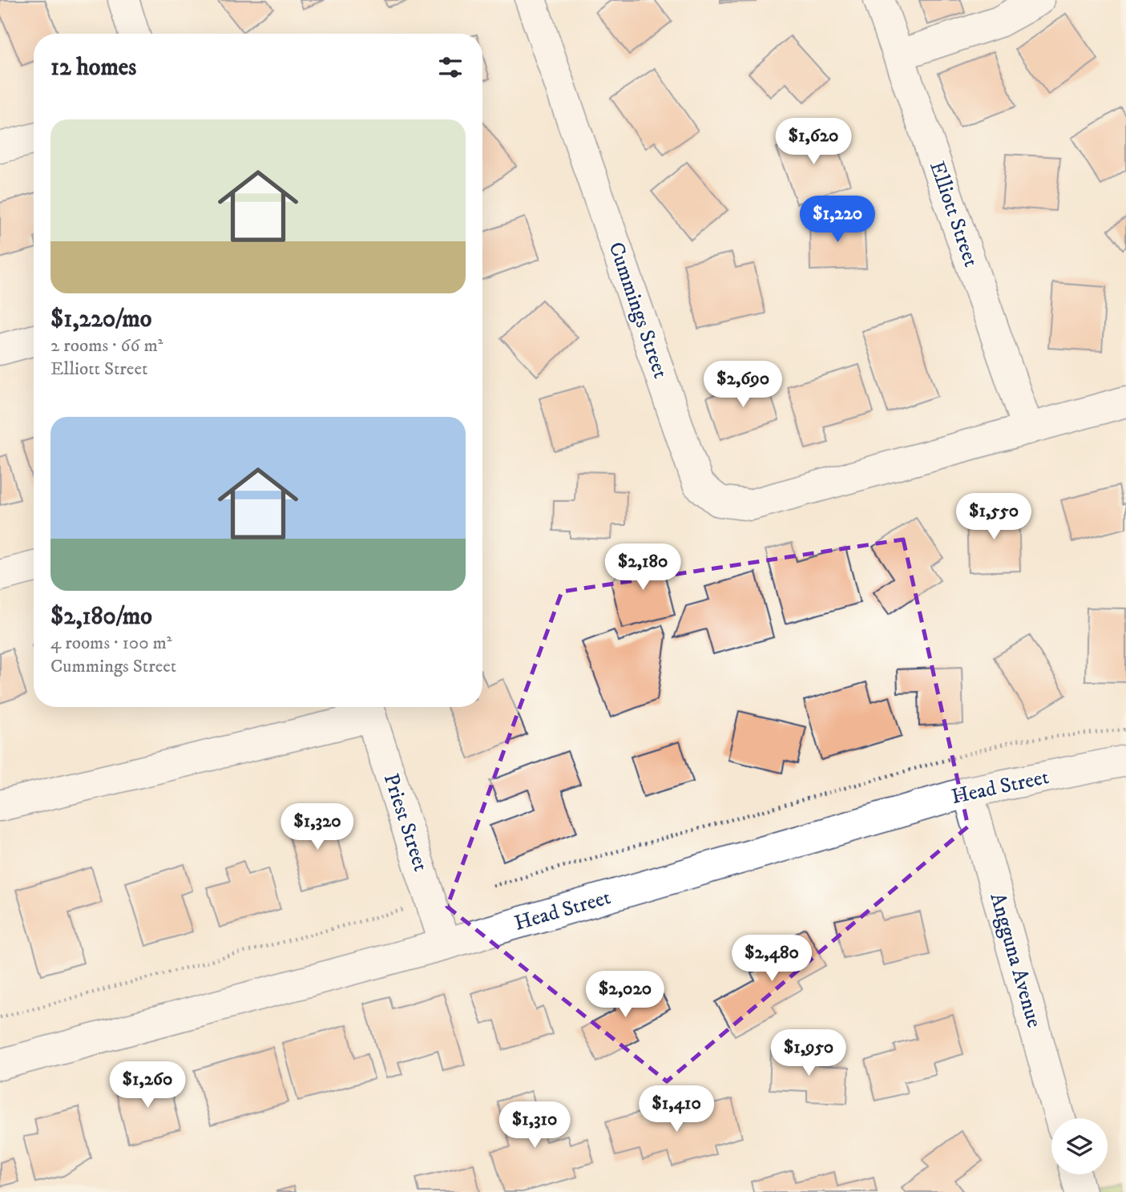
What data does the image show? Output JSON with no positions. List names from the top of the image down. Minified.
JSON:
{"streets":{"street":["Elliott Street","Cummings Street","Head Street","Priest Street","Angguna Avenue"]},"crossings":[["Elliott Street","Cummings Street"],["Head Street","Priest Street"],["Head Street","Angguna Avenue"]],"page":{"heading":"12 homes","list":[{"name":"$1,220/mo","note":"2 rooms · 66 m² · Elliott Street"},{"name":"$2,180/mo","note":"4 rooms · 100 m² · Cummings Street"}],"price":["$1,620","$1,220","$2,690","$1,550","$2,180","$1,320","$2,480","$2,020","$1,950","$1,260","$1,410","$1,310"]}}
